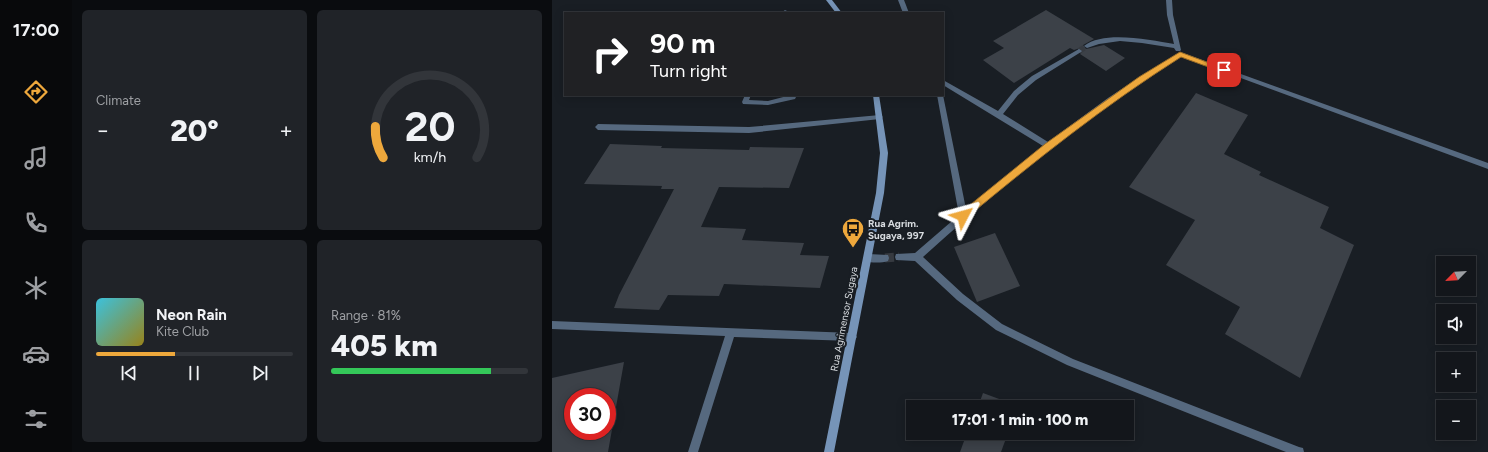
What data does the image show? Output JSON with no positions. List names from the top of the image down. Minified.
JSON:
{"streets":{"main road":["Rua Agrimensor Sugaya"]},"places":{"bus stop":["Rua Agrim. Sugaya, 997"]},"north":"bottom left","page":{"tabs":"17:00","tile":["Climate",["Range · 81%","405 km"]],"turn":["90 m","Turn right"],"heat":["−","20°","+"],"map_buttons":["+","−"],"song":["Neon Rain","Kite Club"],"limit":"30","trip":"17:01 · 1 min · 100 m","gauge":["20","km/h"]}}
